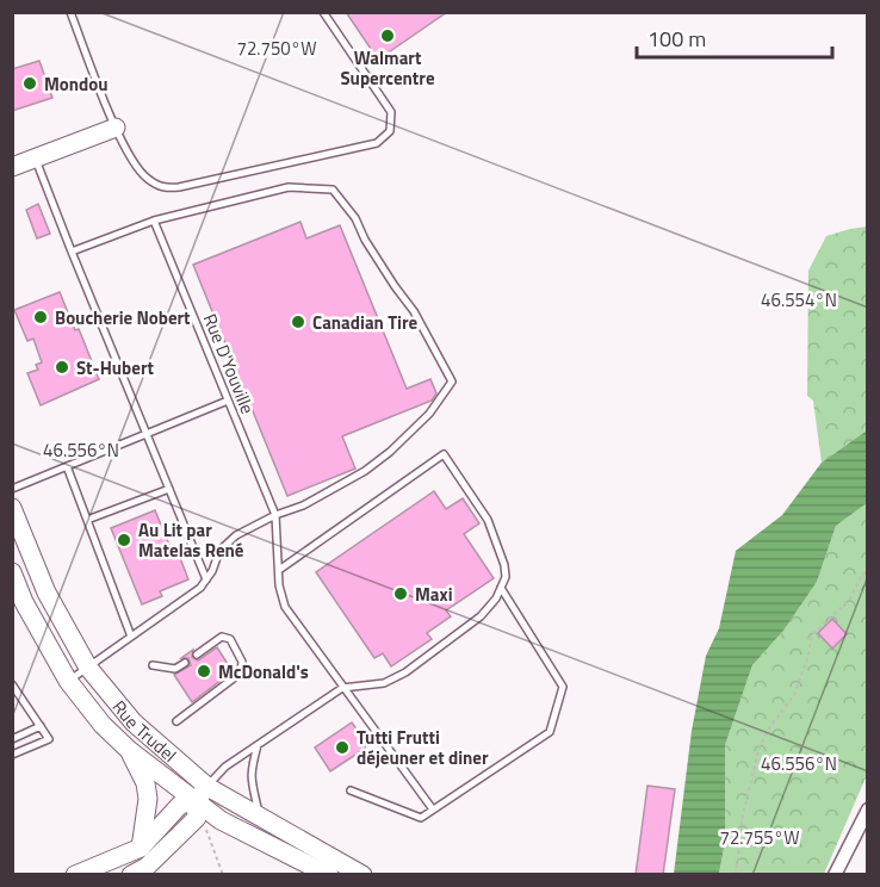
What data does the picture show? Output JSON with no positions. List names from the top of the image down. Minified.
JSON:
{"streets":{"main road":["Rue Trudel"],"lane":["Rue D'Youville"]},"places":["Walmart Supercentre","Mondou","Boucherie Nobert","Canadian Tire","St-Hubert","Au Lit par Matelas René","Maxi","McDonald's","Tutti Frutti déjeuner et diner"],"scale_bar":"100 m","coordinates":["72.750°W","46.554°N","46.556°N","72.755°W"]}
